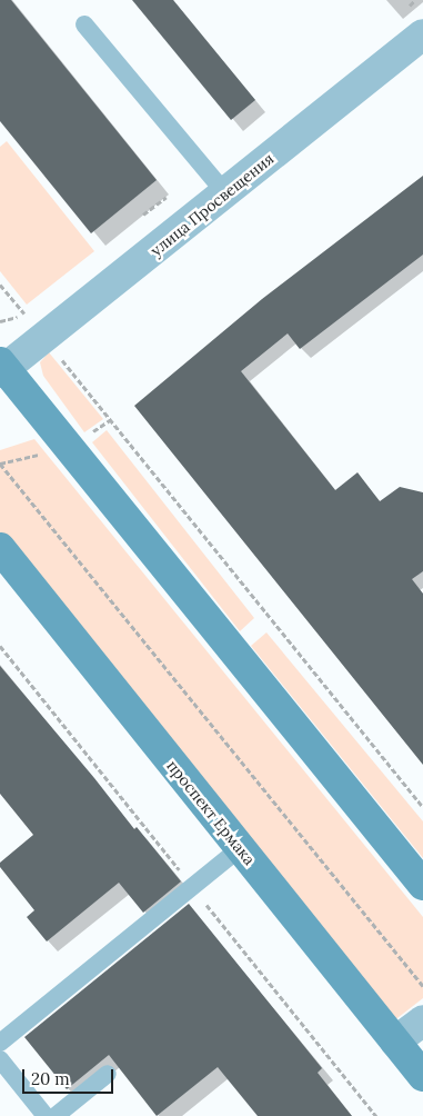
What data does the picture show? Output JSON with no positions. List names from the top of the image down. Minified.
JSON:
{"streets":{"main road":["проспект Ермака"],"street":["улица Просвещения"]},"scale_bar":"20 m"}
